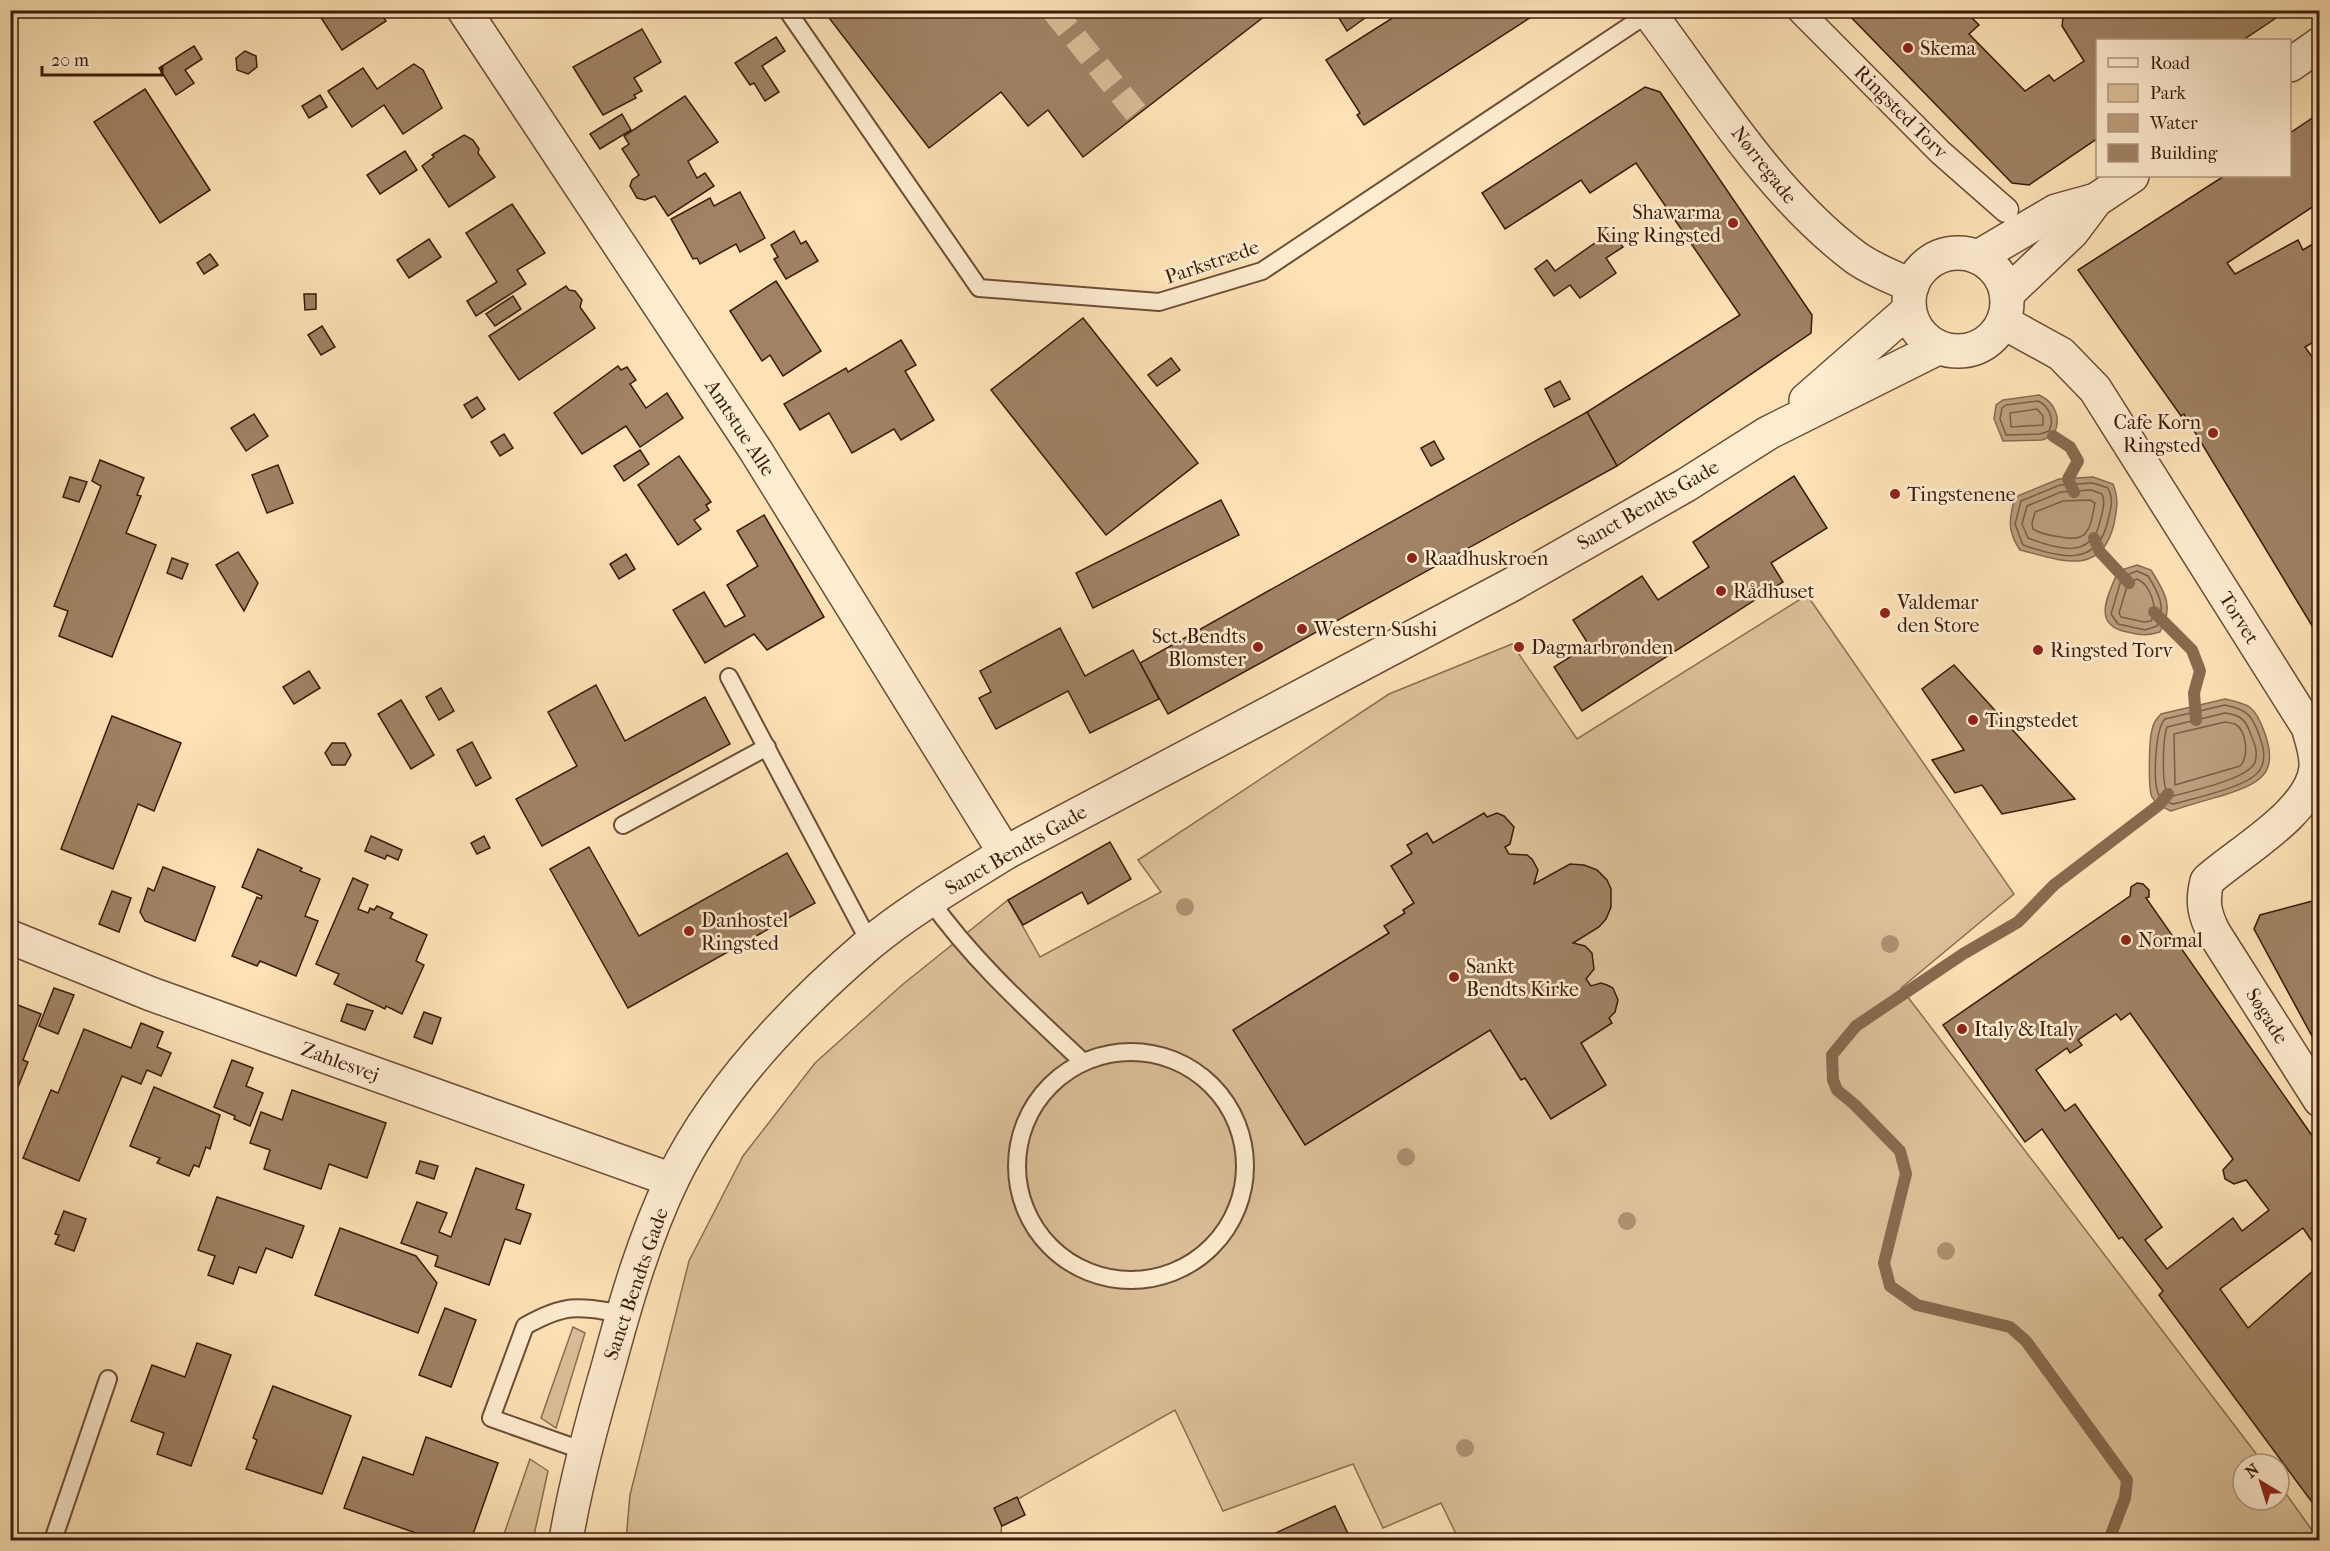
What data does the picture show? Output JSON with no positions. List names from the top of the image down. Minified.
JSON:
{"streets":{"street":["Ringsted Torv","Nørregade","Amtstue Alle","Sanct Bendts Gade","Torvet","Søgade","Zahlesvej"],"lane":["Parkstræde"]},"crossings":[["Nørregade","Parkstræde"],["Nørregade","Sanct Bendts Gade"],["Nørregade","Torvet"],["Amtstue Alle","Sanct Bendts Gade"],["Sanct Bendts Gade","Torvet"],["Sanct Bendts Gade","Zahlesvej"],["Torvet","Søgade"]],"places":["Skema","Shawarma King Ringsted","Cafe Korn Ringsted","Tingstenene","Raadhuskroen","Rådhuset","Valdemar den Store","Western Sushi","Sct. Bendts Blomster","Dagmarbrønden","Ringsted Torv","Tingstedet","Danhostel Ringsted","Normal","Sankt Bendts Kirke","Italy & Italy"],"legend":["Road","Park","Water","Building"],"scale_bar":"20 m","north":"top left"}
